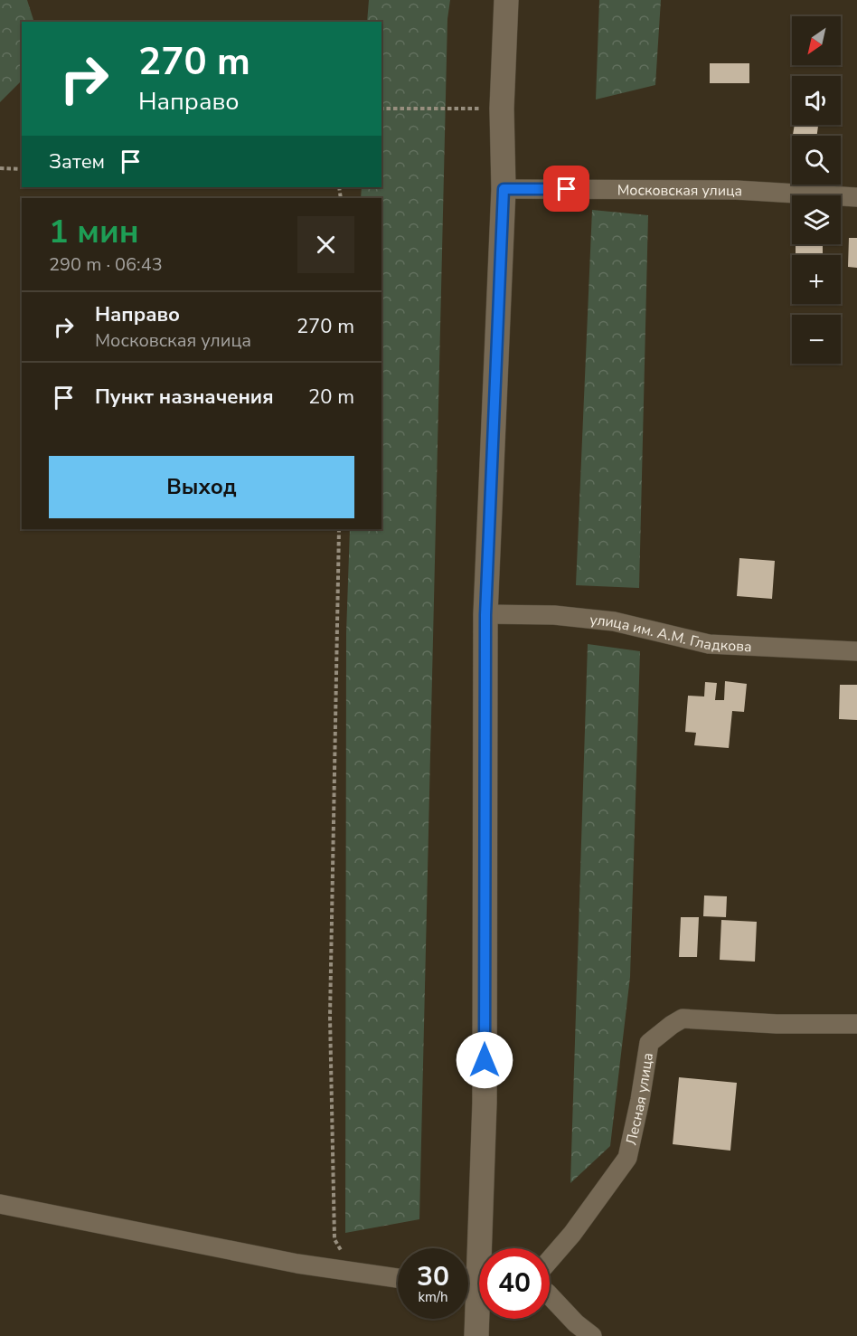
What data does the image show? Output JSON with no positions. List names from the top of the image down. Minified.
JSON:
{"streets":{"street":["Московская улица","улица им. А.М. Гладкова","Лесная улица"]},"north":"bottom left","page":{"map_buttons":["+","−"],"turn":["270 m","Направо"],"then":"Затем","heading":["1 мин","290 m · 06:43"],"list":[{"name":"Направо","note":"Московская улица","value":"270 m"},{"name":"Пункт назначения","value":"20 m"}],"buttons":"Выход","speed":"30 km/h","limit":"40"}}
